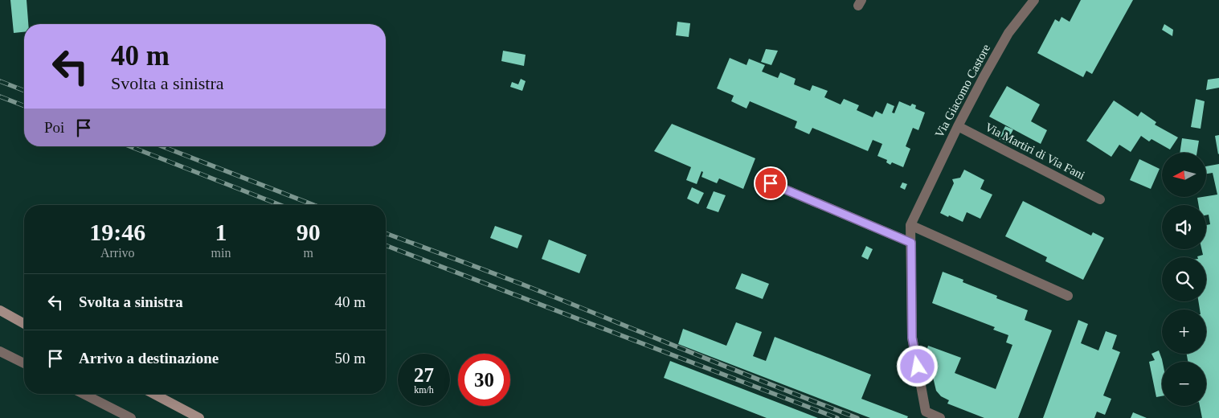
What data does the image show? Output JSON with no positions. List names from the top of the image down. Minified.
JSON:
{"streets":{"street":["Via Giacomo Castore","Via Martiri di Via Fani"]},"crossings":[["Via Giacomo Castore","Via Martiri di Via Fani"]],"north":"left","page":{"turn":["40 m","Svolta a sinistra"],"then":"Poi","map_buttons":["+","−"],"eta":["19:46","Arrivo","1","min","90","m"],"list":[{"name":"Svolta a sinistra","value":"40 m"},{"name":"Arrivo a destinazione","value":"50 m"}],"speed":"27 km/h","limit":"30"}}
